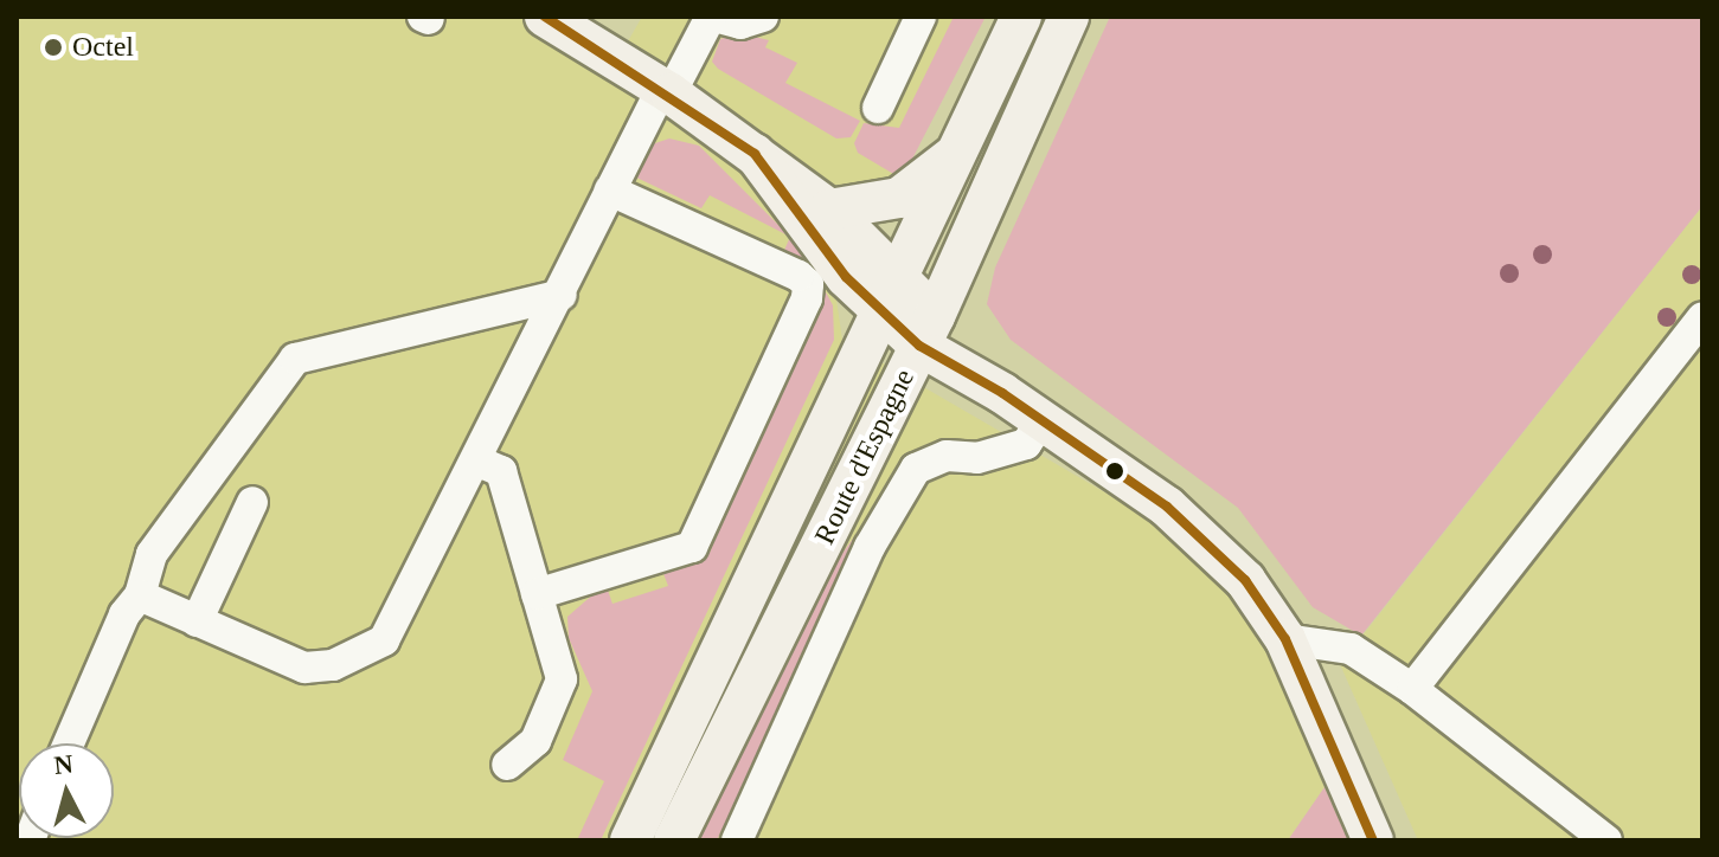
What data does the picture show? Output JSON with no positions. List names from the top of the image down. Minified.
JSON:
{"streets":{"main road":["Route d'Espagne"]},"places":["Octel"],"north":"top"}
